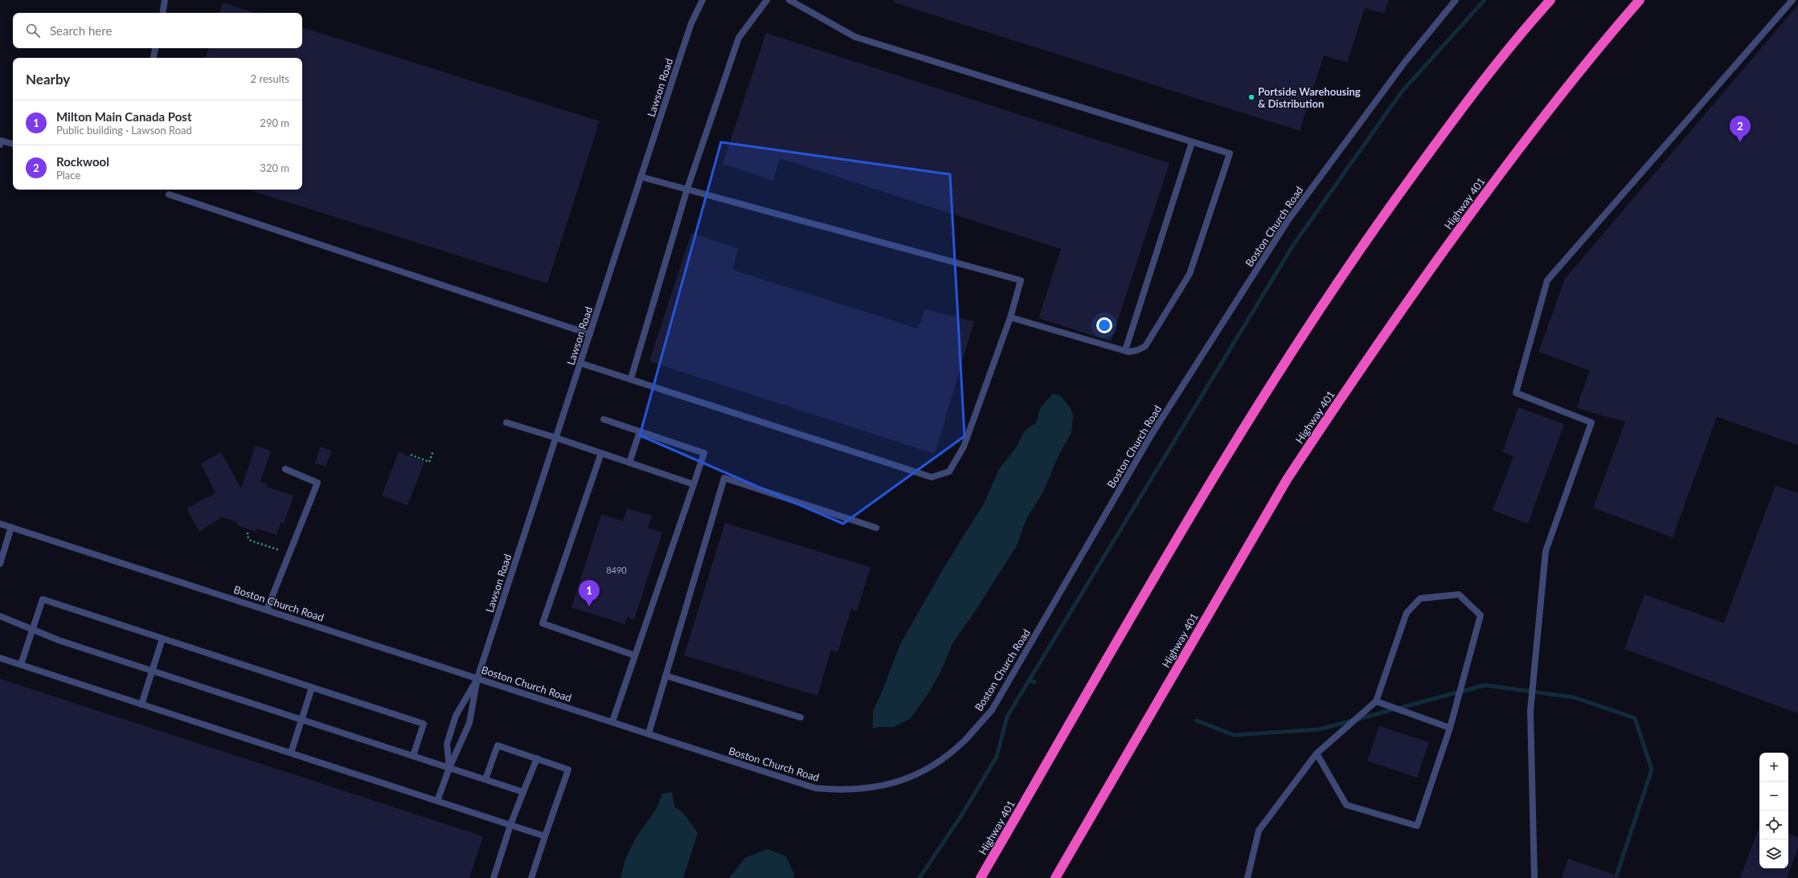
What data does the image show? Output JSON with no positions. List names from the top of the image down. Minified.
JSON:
{"streets":{"highway":["Highway 401"],"street":["Lawson Road","Boston Church Road"]},"crossings":[["Lawson Road","Boston Church Road"]],"places":["Portside Warehousing & Distribution"],"house_numbers":["8490"],"page":{"search":"Search here","heading":["Nearby","2 results"],"list":[{"mark":"1","name":"Milton Main Canada Post","note":"Public building · Lawson Road","value":"290 m"},{"mark":"2","name":"Rockwool","note":"Place","value":"320 m"}],"pins":["2","1"],"map_buttons":["+","−"]}}
